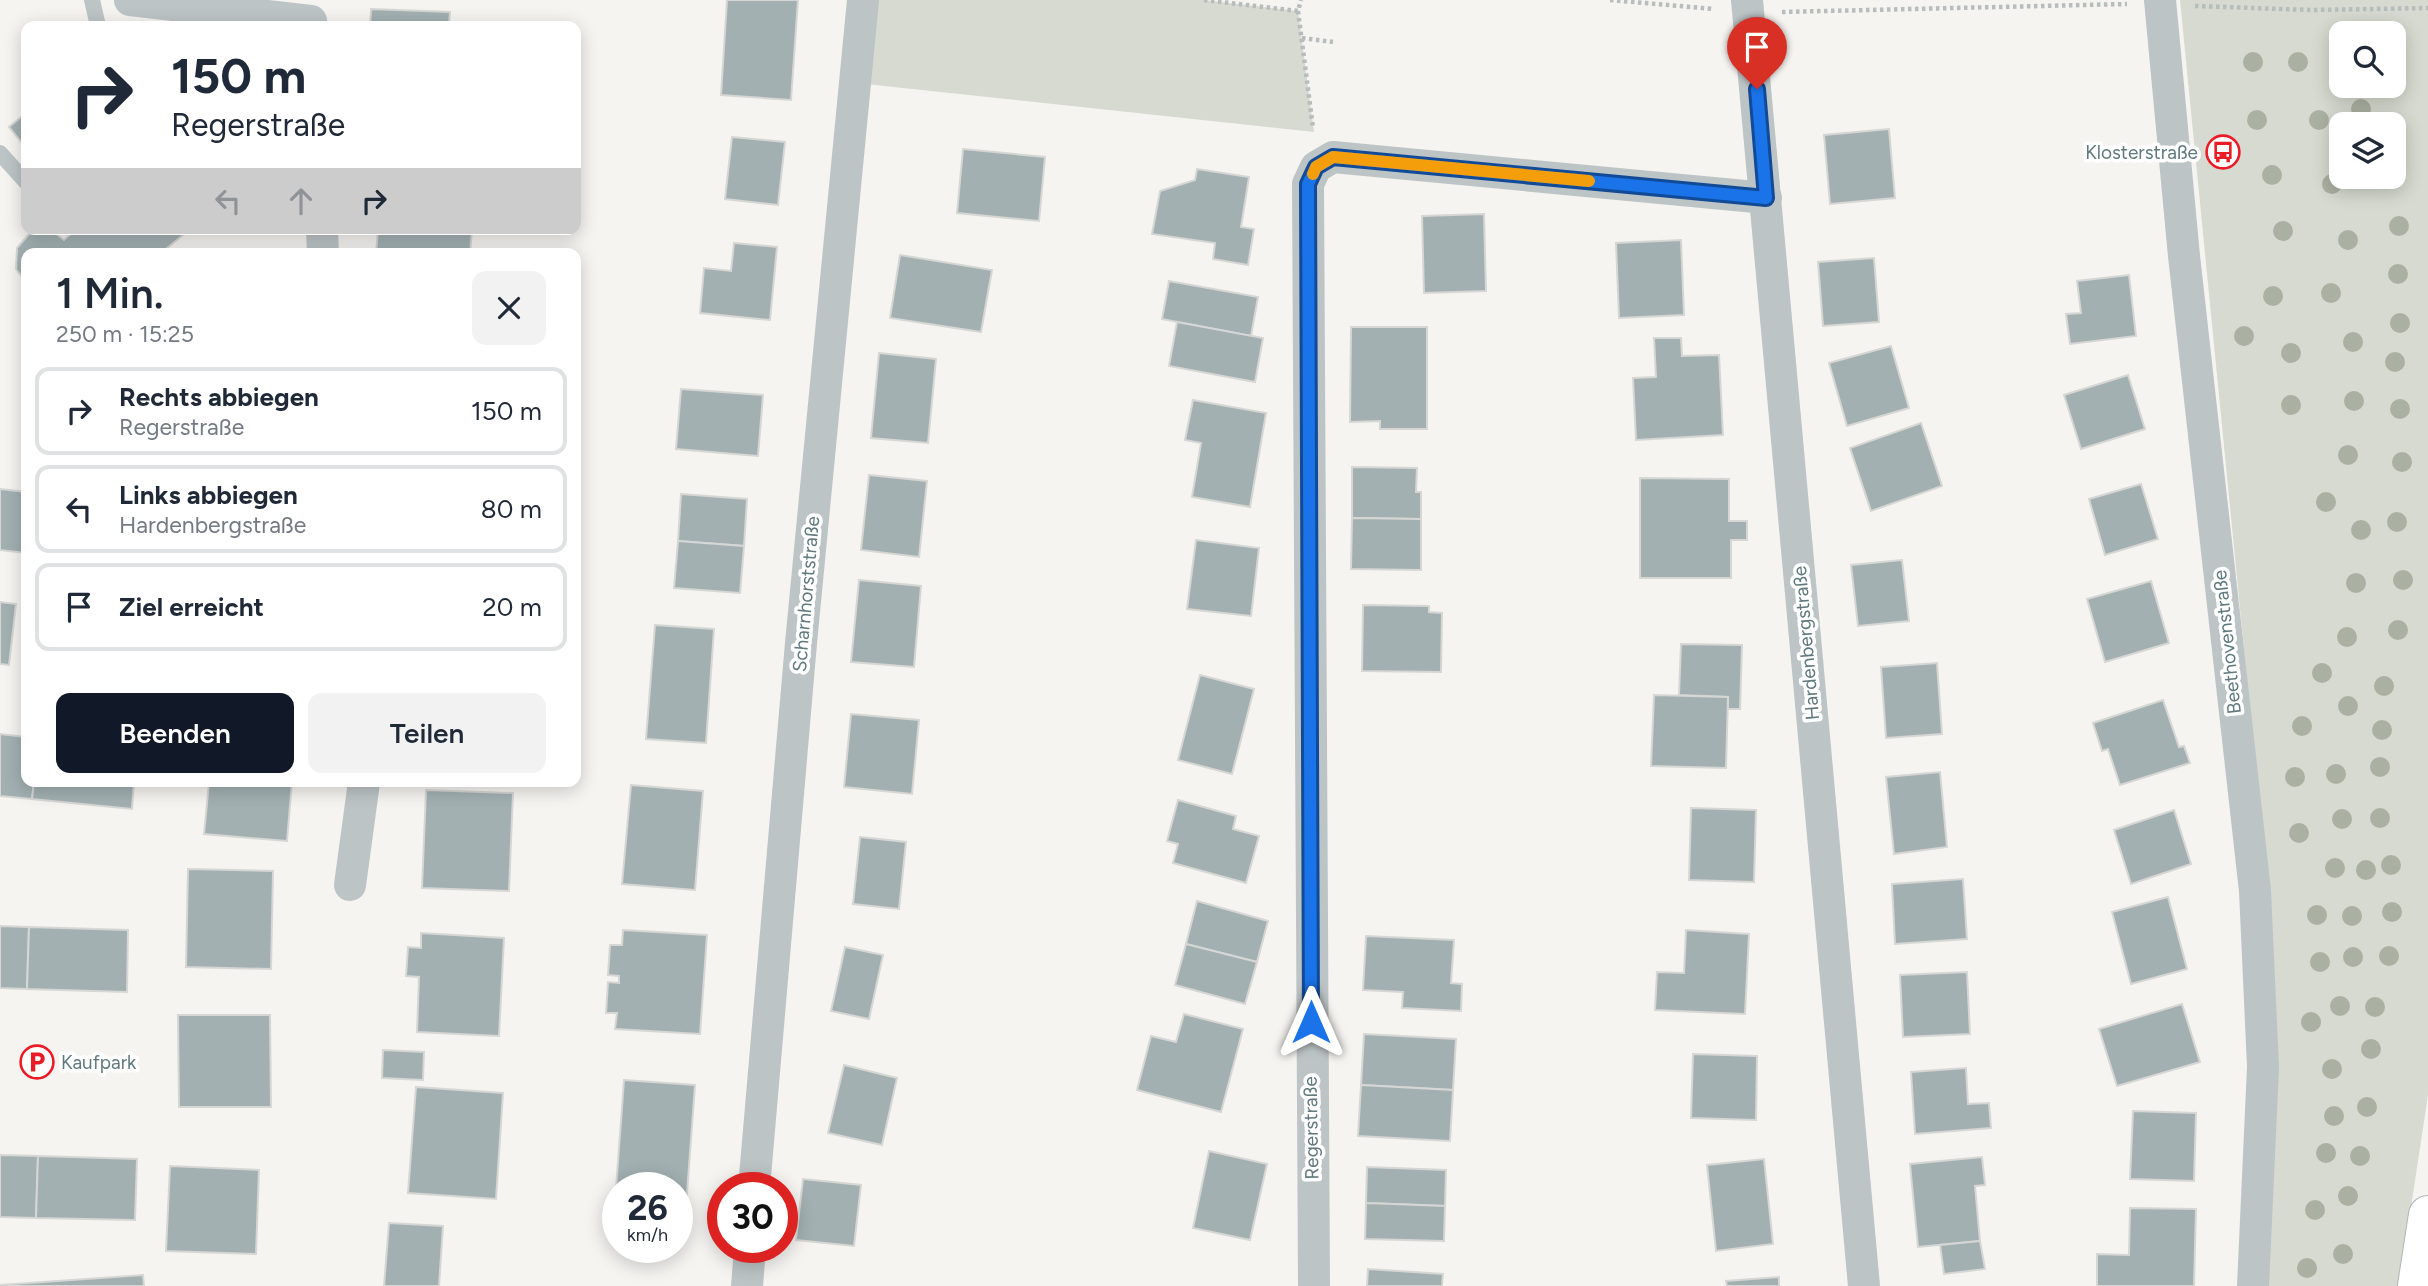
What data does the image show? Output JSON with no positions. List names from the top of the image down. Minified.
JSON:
{"streets":{"street":["Scharnhorststraße","Beethovenstraße","Hardenbergstraße","Regerstraße"]},"places":{"bus stop":["Klosterstraße"],"parking":["Kaufpark"]},"page":{"turn":["150 m","Regerstraße"],"heading":["1 Min.","250 m · 15:25"],"list":[{"name":"Rechts abbiegen","note":"Regerstraße","value":"150 m"},{"name":"Links abbiegen","note":"Hardenbergstraße","value":"80 m"},{"name":"Ziel erreicht","value":"20 m"}],"buttons":["Beenden","Teilen"],"speed":"26 km/h","limit":"30"}}
